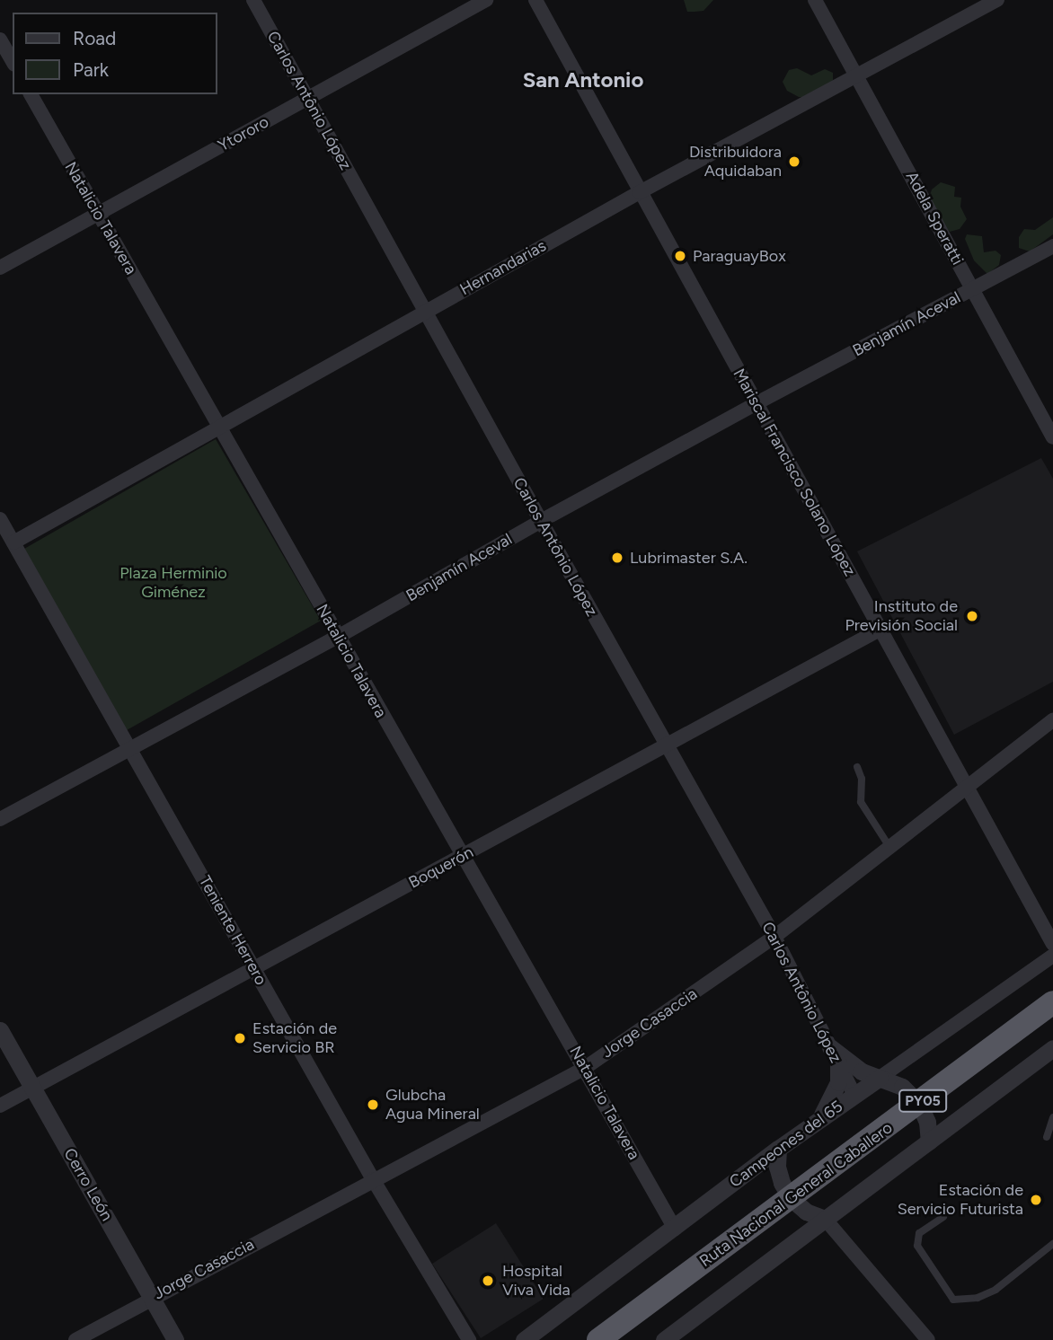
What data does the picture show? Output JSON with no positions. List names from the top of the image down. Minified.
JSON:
{"streets":{"highway":["PY05","Ruta Nacional General Caballero"],"street":["Carlos Antônio López","Ytororo","Natalicio Talavera","Adela Speratti","Hernandarias","Benjamín Aceval","Mariscal Francisco Solano López","Boquerón","Teniente Herrero","Jorge Casaccia","Campeones del 65","Cerro León"]},"crossings":[["Carlos Antônio López","Ytororo"],["Carlos Antônio López","Hernandarias"],["Carlos Antônio López","Benjamín Aceval"],["Carlos Antônio López","Boquerón"],["Carlos Antônio López","Jorge Casaccia"],["Carlos Antônio López","Campeones del 65"],["Ytororo","Natalicio Talavera"],["Natalicio Talavera","Hernandarias"],["Natalicio Talavera","Benjamín Aceval"],["Natalicio Talavera","Boquerón"],["Natalicio Talavera","Jorge Casaccia"],["Natalicio Talavera","Campeones del 65"],["Adela Speratti","Hernandarias"],["Adela Speratti","Benjamín Aceval"],["Hernandarias","Mariscal Francisco Solano López"],["Hernandarias","Teniente Herrero"],["Benjamín Aceval","Mariscal Francisco Solano López"],["Benjamín Aceval","Teniente Herrero"],["Mariscal Francisco Solano López","Boquerón"],["Mariscal Francisco Solano López","Jorge Casaccia"],["Boquerón","Teniente Herrero"],["Boquerón","Cerro León"],["Teniente Herrero","Jorge Casaccia"],["Jorge Casaccia","Cerro León"]],"districts":["San Antonio"],"parks":["Plaza Herminio Giménez"],"places":["Distribuidora Aquidaban","ParaguayBox","Lubrimaster S.A.","Instituto de Previsión Social","Estación de Servicio BR","Glubcha Agua Mineral","Estación de Servicio Futurista","Hospital Viva Vida"],"legend":["Road","Park"]}
